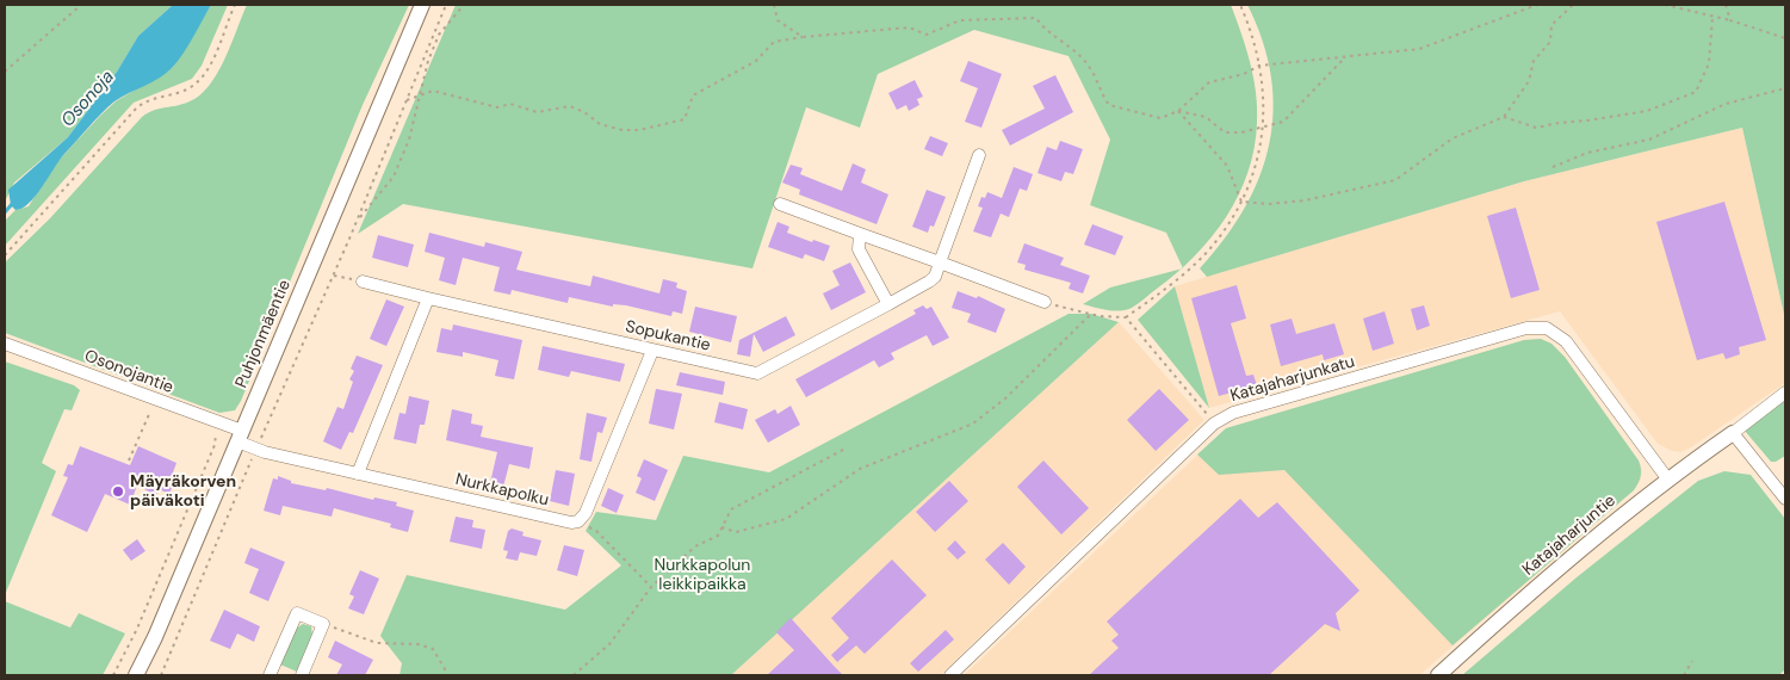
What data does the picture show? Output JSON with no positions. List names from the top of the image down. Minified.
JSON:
{"streets":{"street":["Puhjonmäentie","Sopukantie","Osonojantie","Katajaharjunkatu","Nurkkapolku","Katajaharjuntie"]},"crossings":[["Puhjonmäentie","Osonojantie"],["Puhjonmäentie","Nurkkapolku"],["Osonojantie","Nurkkapolku"],["Katajaharjunkatu","Katajaharjuntie"]],"water":["Osonoja"],"parks":["Nurkkapolun leikkipaikka"],"places":["Mäyräkorven päiväkoti"]}
